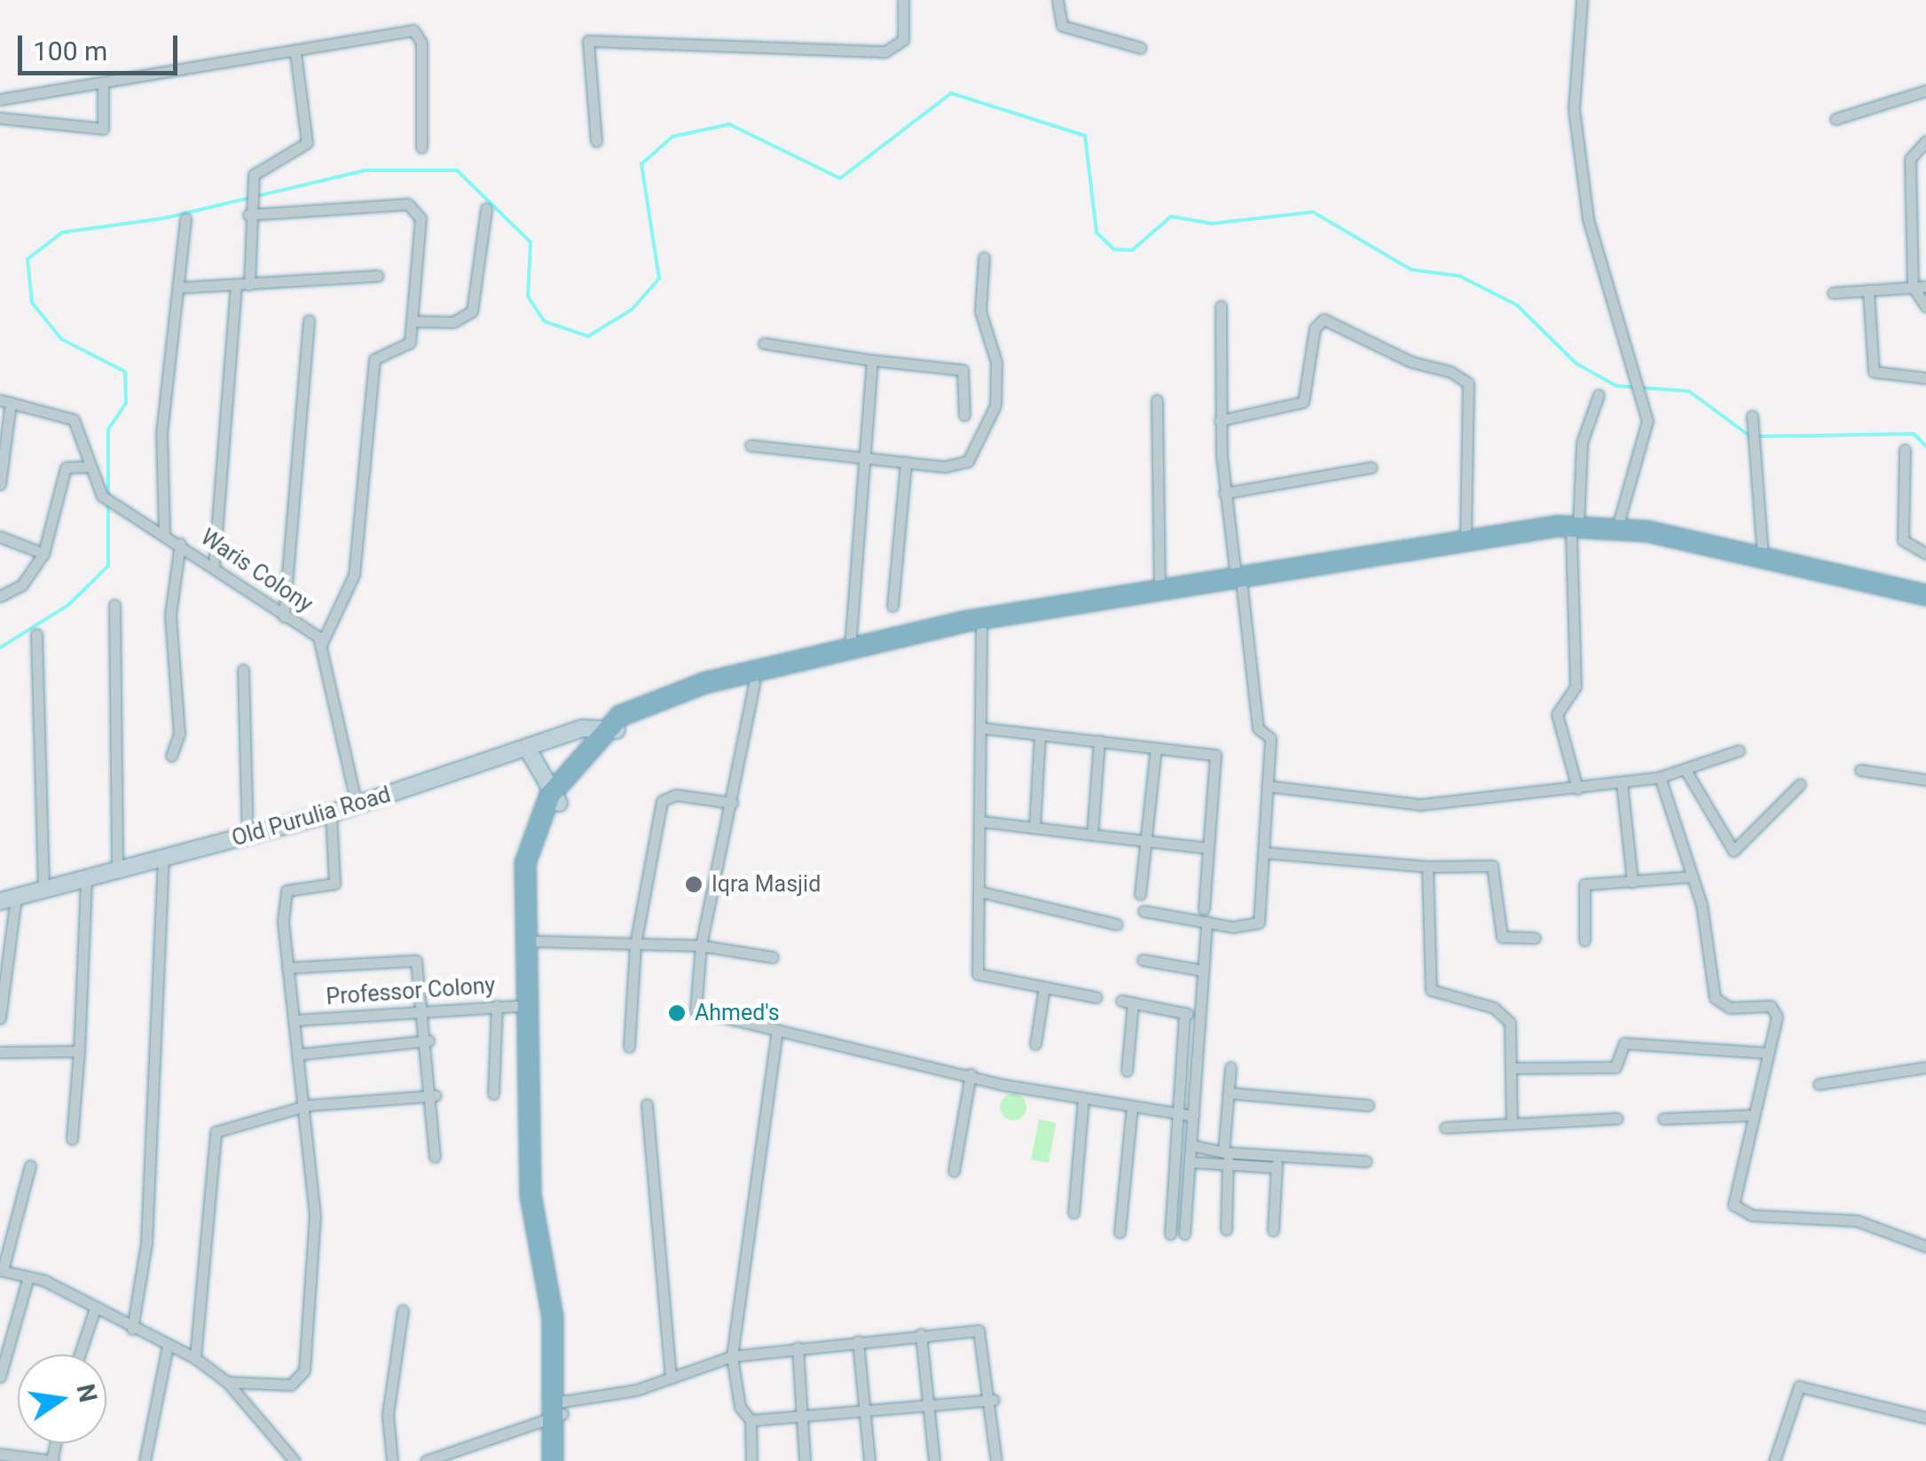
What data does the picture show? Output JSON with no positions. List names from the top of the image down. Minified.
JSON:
{"streets":{"main road":["Old Purulia Road"],"street":["Waris Colony","Professor Colony"]},"crossings":[["Waris Colony","Old Purulia Road"]],"places":["Iqra Masjid","Ahmed's"],"scale_bar":"100 m","north":"right"}
